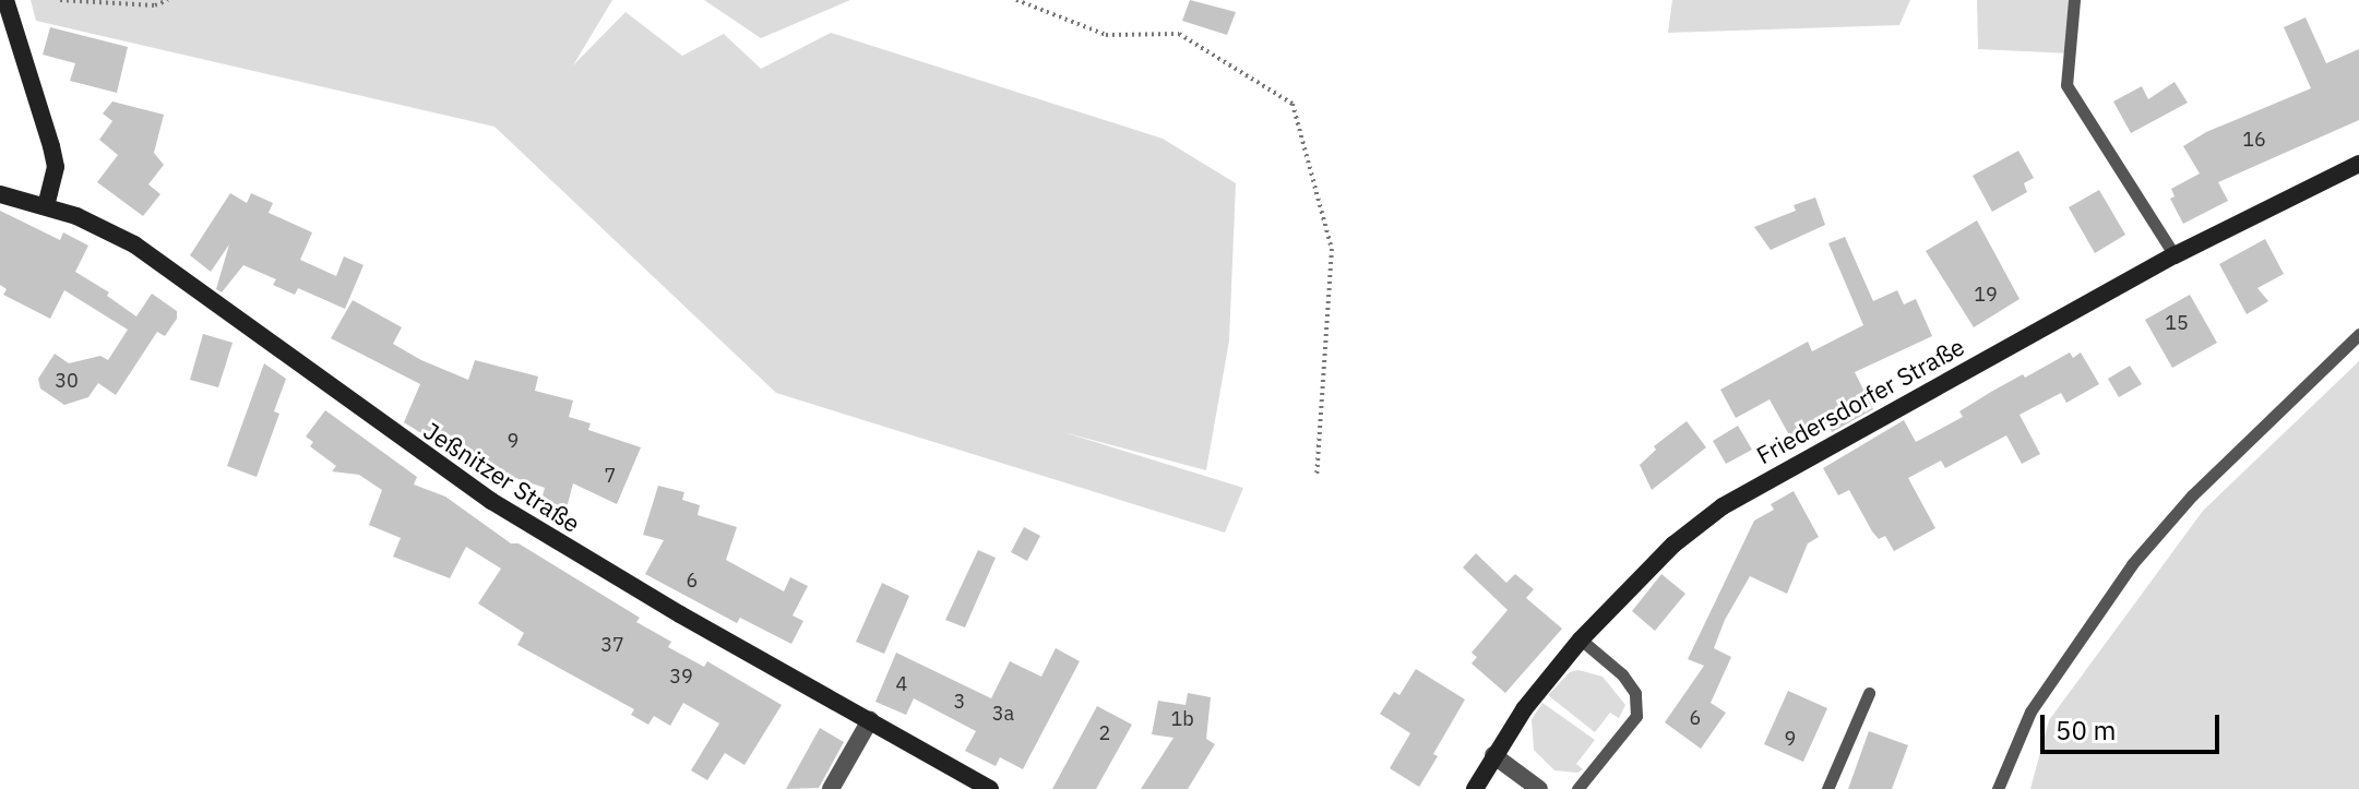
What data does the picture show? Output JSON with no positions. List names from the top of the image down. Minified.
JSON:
{"streets":{"main road":["Friedersdorfer Straße","Jeßnitzer Straße"]},"house_numbers":["16","19","15","30","9","7","6","37","39","4","3","3a","6","1b","2","9"],"scale_bar":"50 m"}
